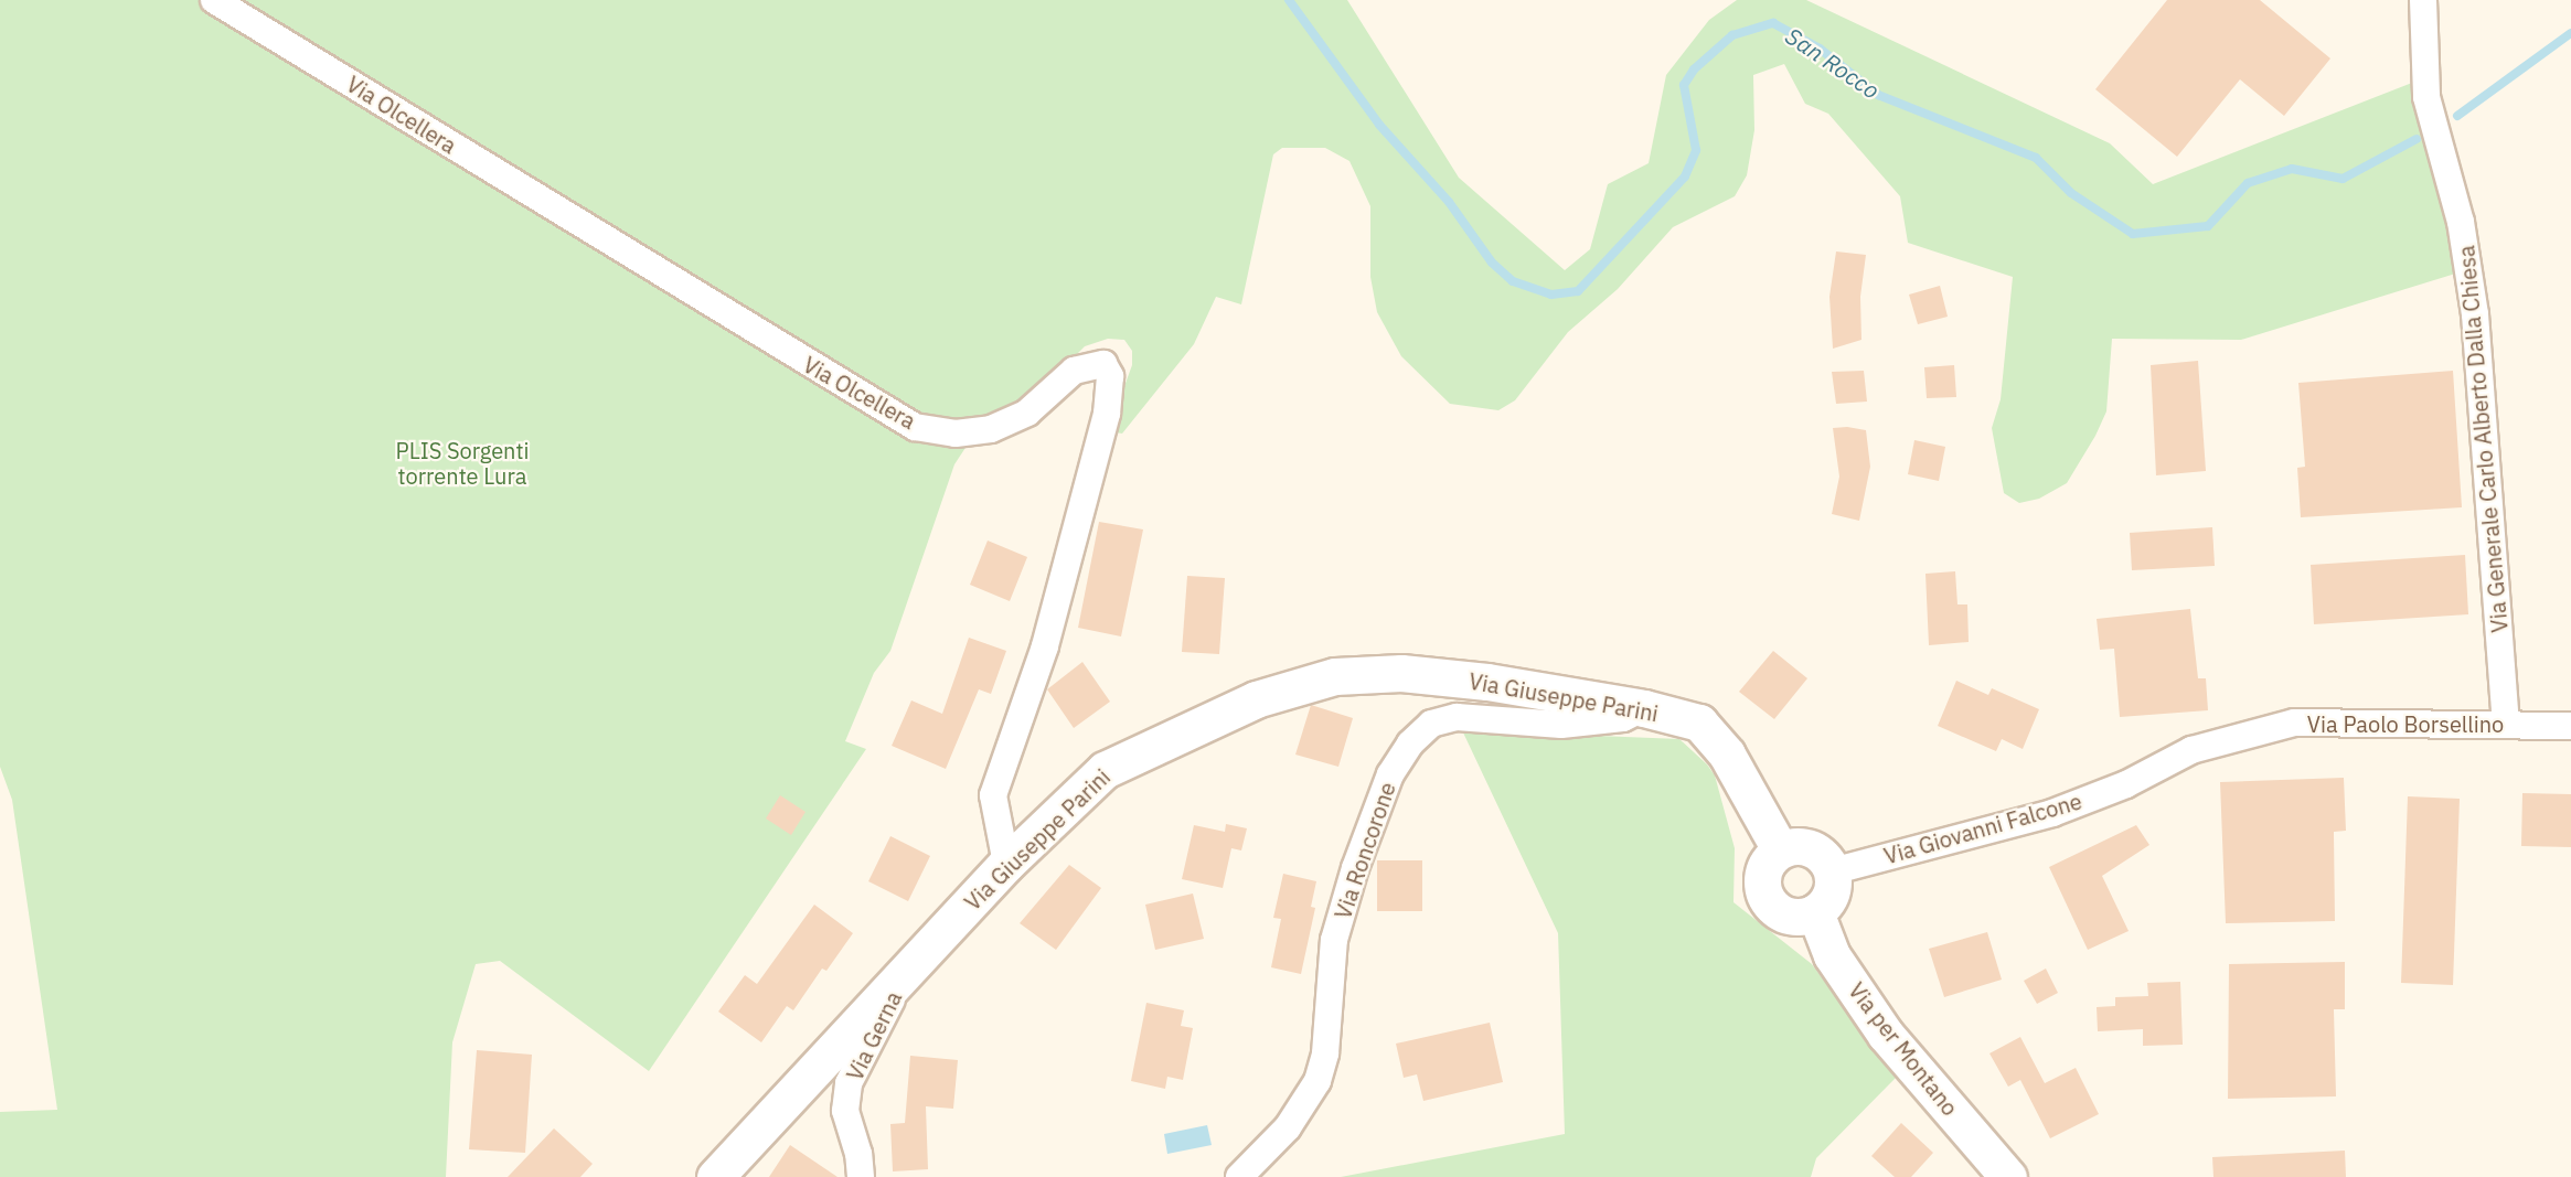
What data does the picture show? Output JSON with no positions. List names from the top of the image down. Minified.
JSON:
{"streets":{"street":["Via Olcellera","Via Generale Carlo Alberto Dalla Chiesa","Via Giuseppe Parini","Via Paolo Borsellino","Via Giovanni Falcone","Via Roncorone","Via Gerna","Via per Montano"]},"crossings":[["Via Olcellera","Via Giuseppe Parini"],["Via Generale Carlo Alberto Dalla Chiesa","Via Paolo Borsellino"],["Via Giuseppe Parini","Via Giovanni Falcone"],["Via Giuseppe Parini","Via Roncorone"],["Via Giuseppe Parini","Via Gerna"],["Via Giuseppe Parini","Via per Montano"],["Via Paolo Borsellino","Via Giovanni Falcone"],["Via Giovanni Falcone","Via per Montano"]],"water":["San Rocco"],"parks":["PLIS Sorgenti torrente Lura"]}
